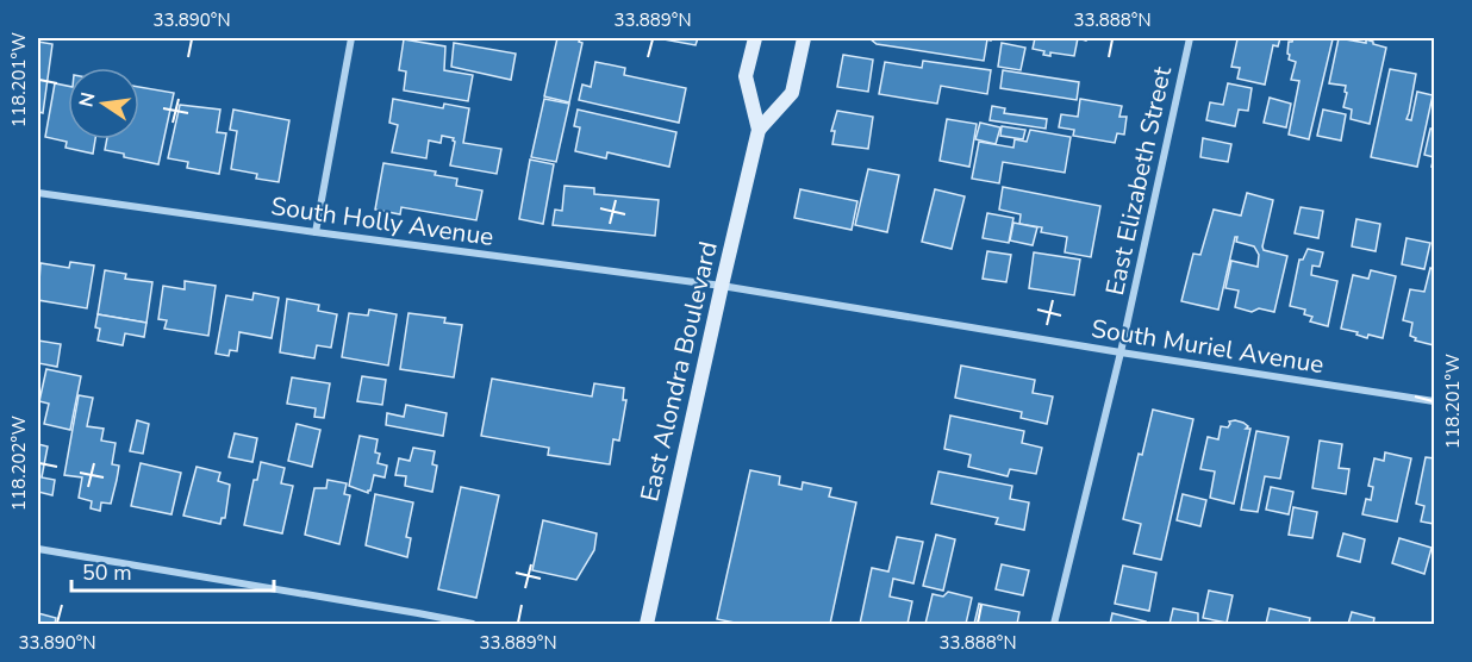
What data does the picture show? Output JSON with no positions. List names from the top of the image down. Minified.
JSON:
{"streets":{"main road":["East Alondra Boulevard"],"street":["East Elizabeth Street","South Holly Avenue","South Muriel Avenue"]},"crossings":[["East Elizabeth Street","South Muriel Avenue"],["South Holly Avenue","South Muriel Avenue"],["South Holly Avenue","East Alondra Boulevard"],["South Muriel Avenue","East Alondra Boulevard"]],"scale_bar":"50 m","north":"left","coordinates":["33.890°N","33.889°N","33.888°N","118.201°W","118.202°W"]}
